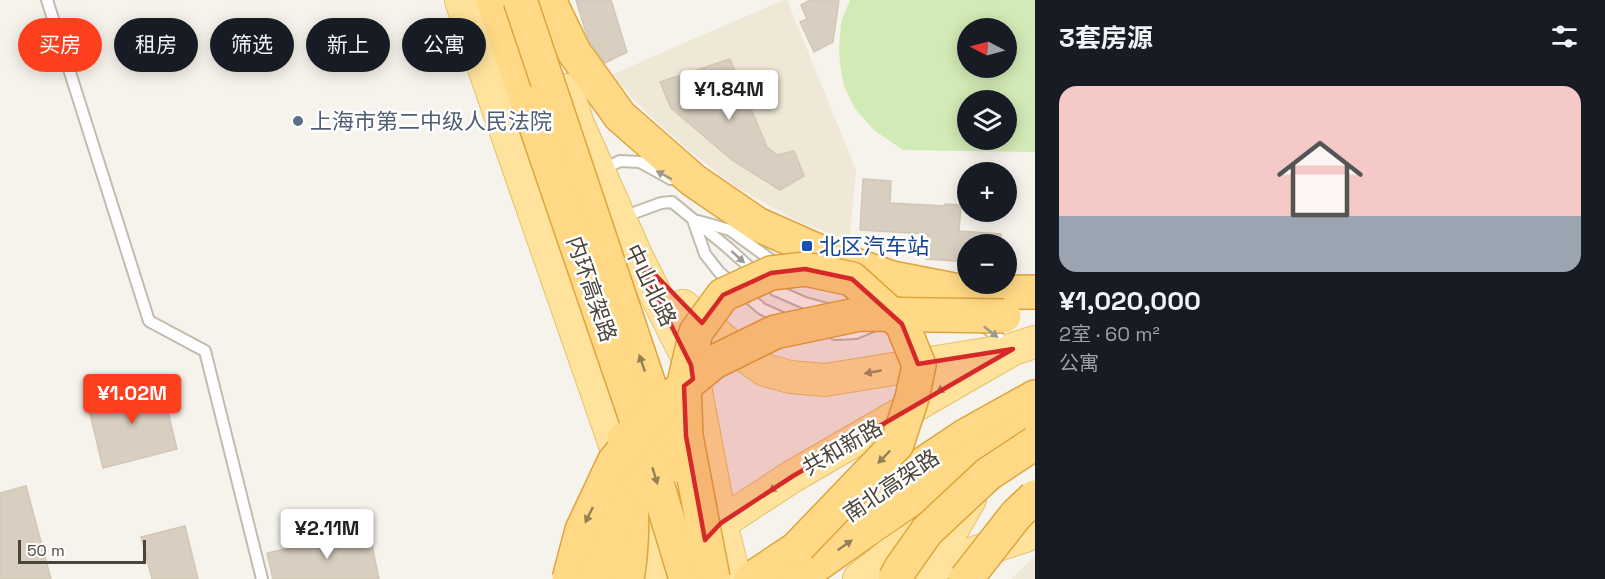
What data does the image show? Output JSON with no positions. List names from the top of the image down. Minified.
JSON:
{"streets":{"highway":["内环高架路","南北高架路"],"main road":["中山北路","共和新路"]},"crossings":[["中山北路","内环高架路"],["中山北路","共和新路"]],"places":{"other":["上海市第二中级人民法院"],"transit":["北区汽车站"]},"scale_bar":"50 m","north":"left","page":{"heading":"3套房源","map_buttons":["+","−"],"chip":["买房","租房","筛选","新上","公寓"],"price":["¥1.84M","¥1.02M","¥2.11M"],"list":[{"name":"¥1,020,000","note":"2室 · 60 m² · 公寓"}],"scale":"50 m"}}
